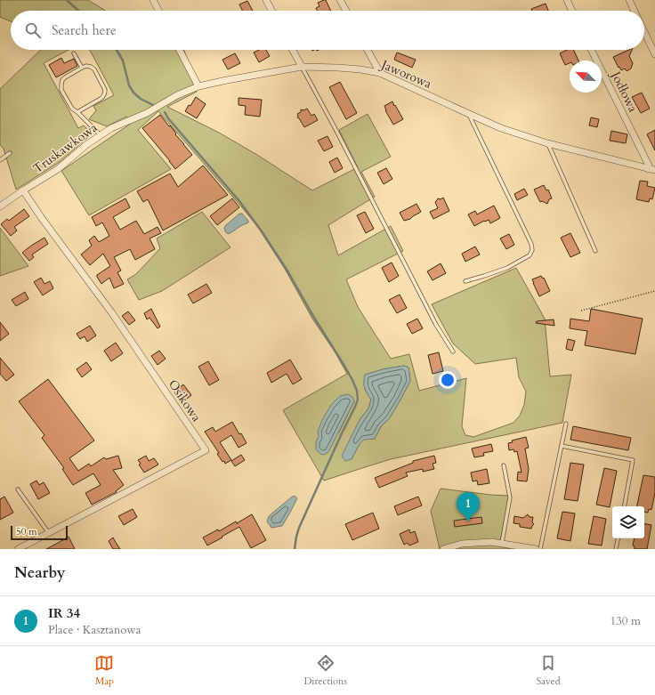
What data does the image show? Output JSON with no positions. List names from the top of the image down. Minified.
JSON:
{"streets":{"street":["Jaworowa","Jodłowa","Truskawkowa","Osikowa"]},"crossings":[["Jaworowa","Jodłowa"],["Jaworowa","Truskawkowa"],["Truskawkowa","Osikowa"]],"scale_bar":"50 m","north":"top left","page":{"search":"Search here","pins":"1","scale":"50 m","heading":"Nearby","list":[{"mark":"1","name":"IR 34","note":"Place · Kasztanowa","value":"130 m"}],"nav":["Map","Directions","Saved"]}}
